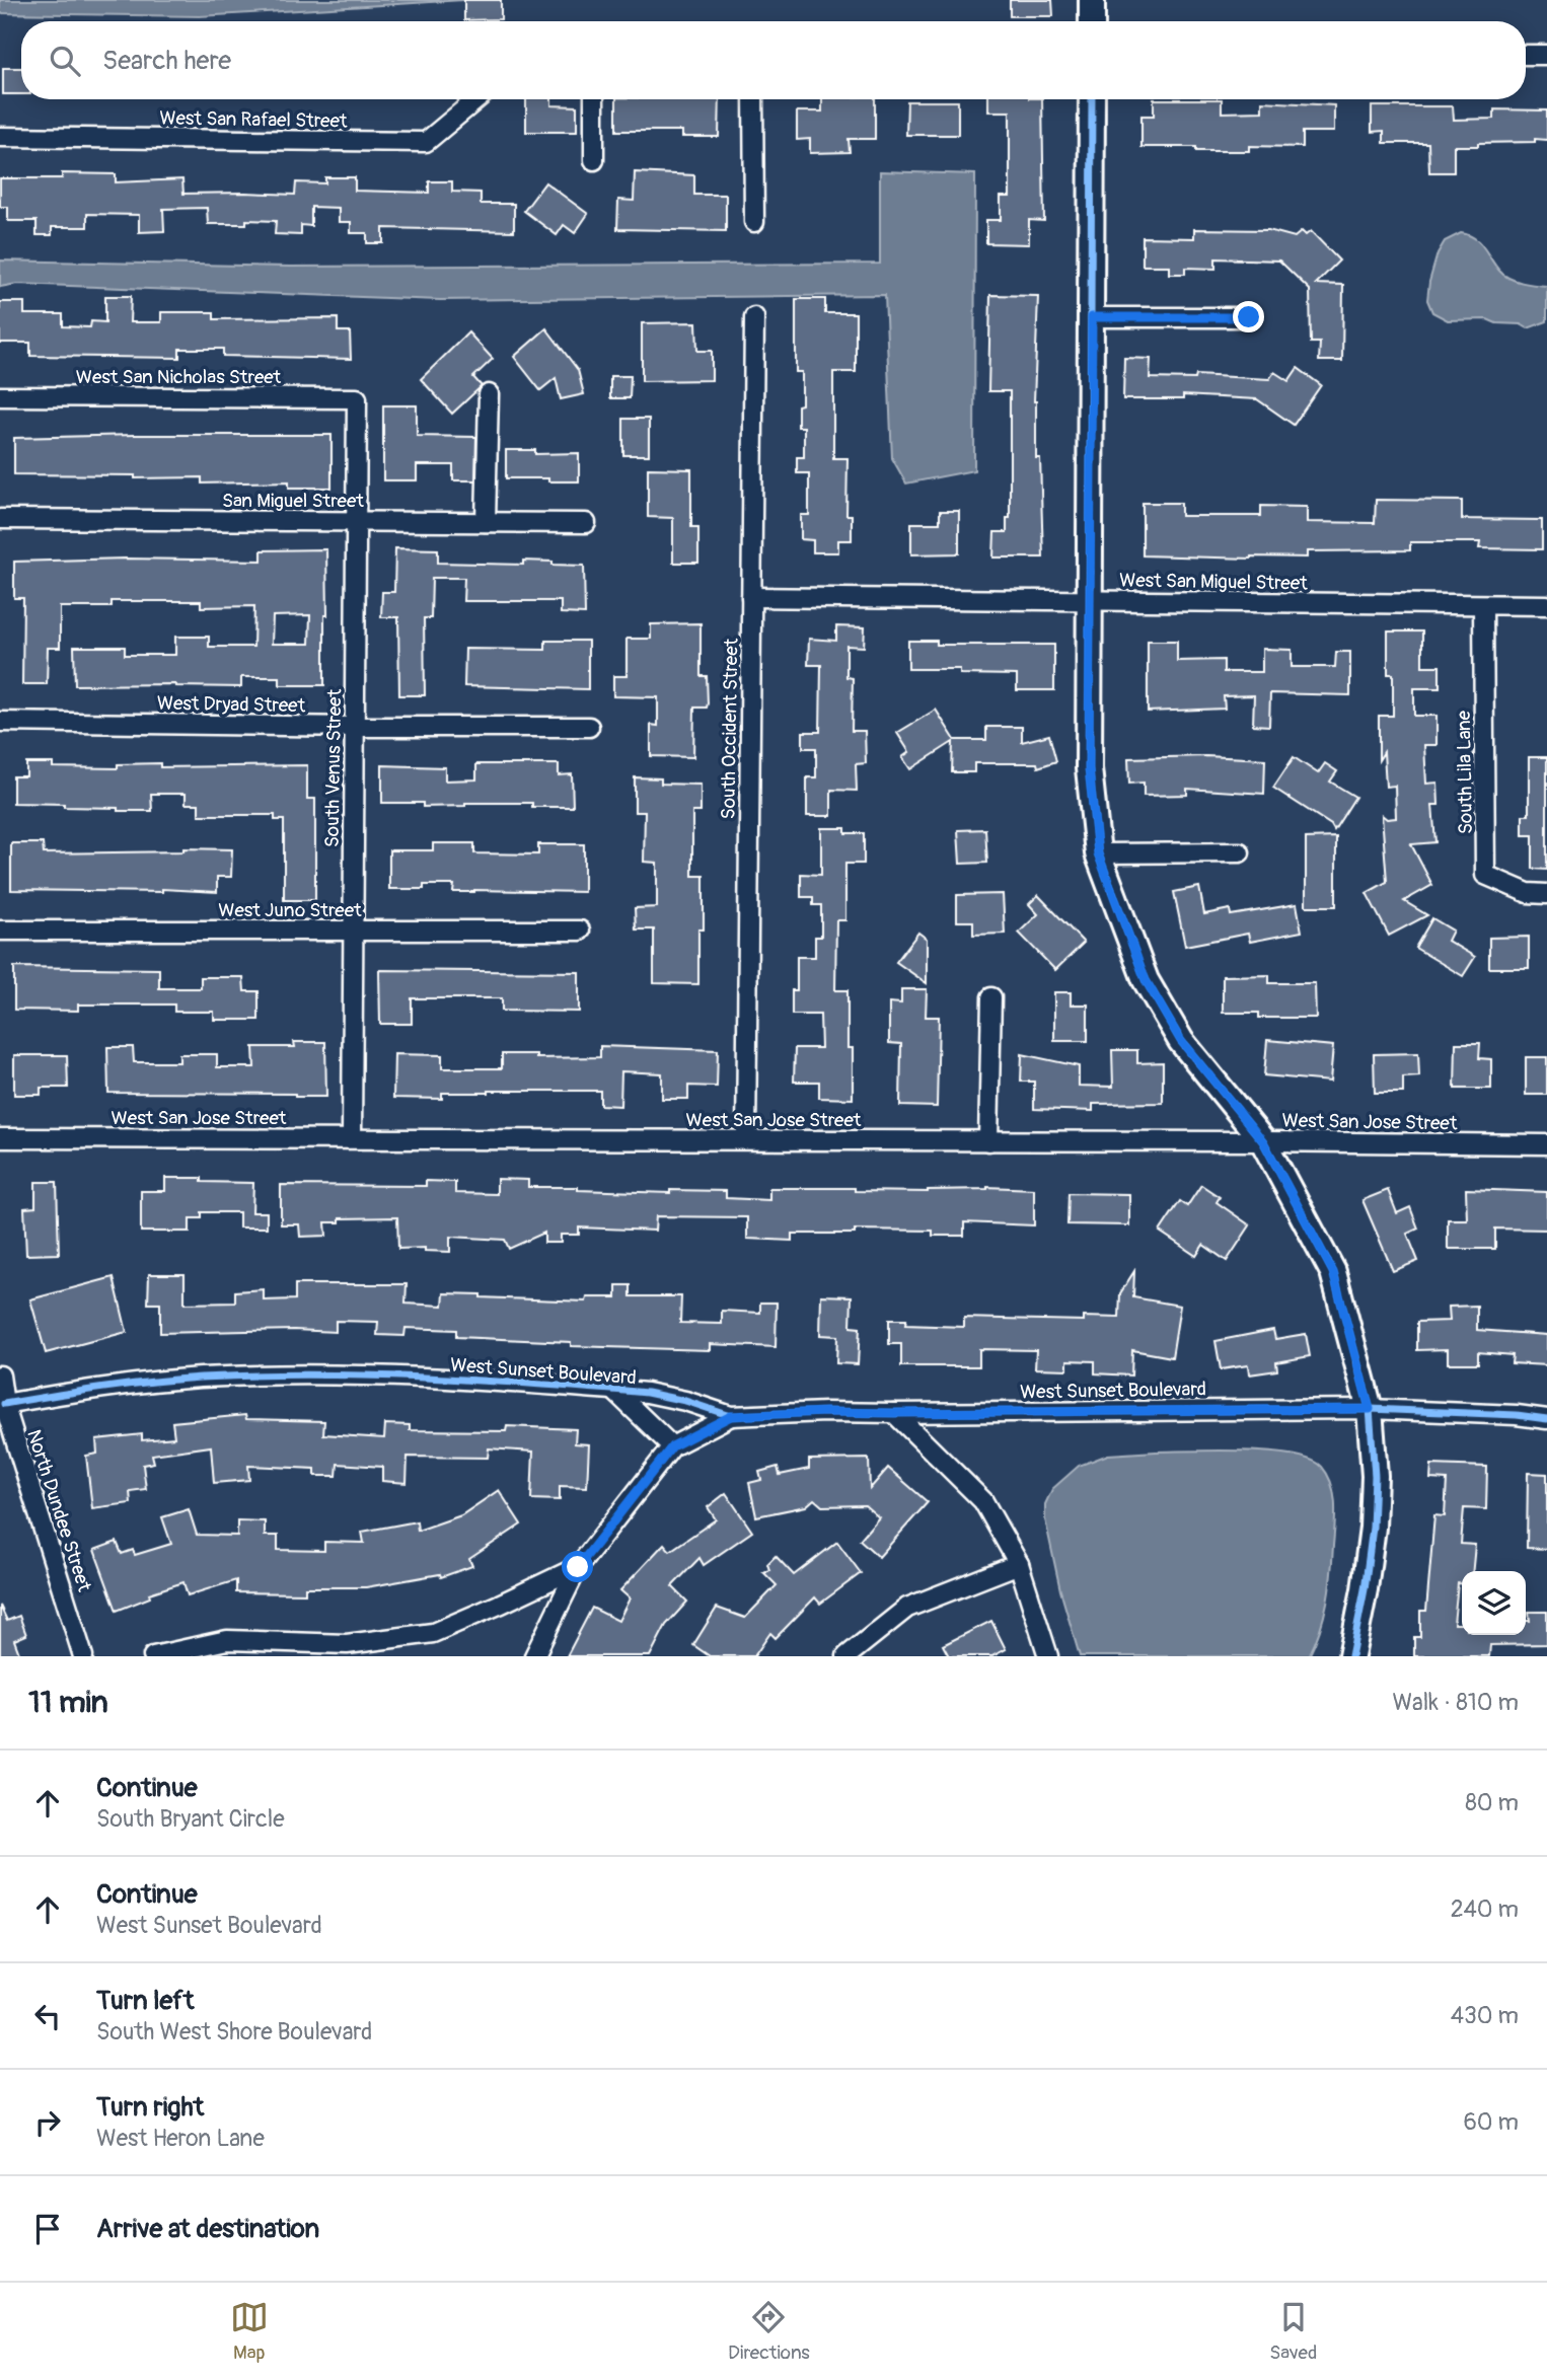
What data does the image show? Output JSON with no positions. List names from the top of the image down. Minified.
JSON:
{"streets":{"street":["West San Rafael Street","West San Nicholas Street","San Miguel Street","West San Miguel Street","West Dryad Street","South Occident Street","South Venus Street","South Lila Lane","West Juno Street","West San Jose Street","West Sunset Boulevard","North Dundee Street"]},"crossings":[["West San Nicholas Street","South Venus Street"],["San Miguel Street","South Venus Street"],["West San Miguel Street","South Occident Street"],["West San Miguel Street","South Lila Lane"],["West Dryad Street","South Venus Street"],["South Occident Street","West San Jose Street"],["South Venus Street","West Juno Street"],["South Venus Street","West San Jose Street"],["West Sunset Boulevard","North Dundee Street"]],"page":{"search":"Search here","heading":["11 min","Walk · 810 m"],"list":[["Continue","South Bryant Circle","80 m"],["Continue","West Sunset Boulevard","240 m"],["Turn left","South West Shore Boulevard","430 m"],["Turn right","West Heron Lane","60 m"],"Arrive at destination"],"nav":["Map","Directions","Saved"]}}
